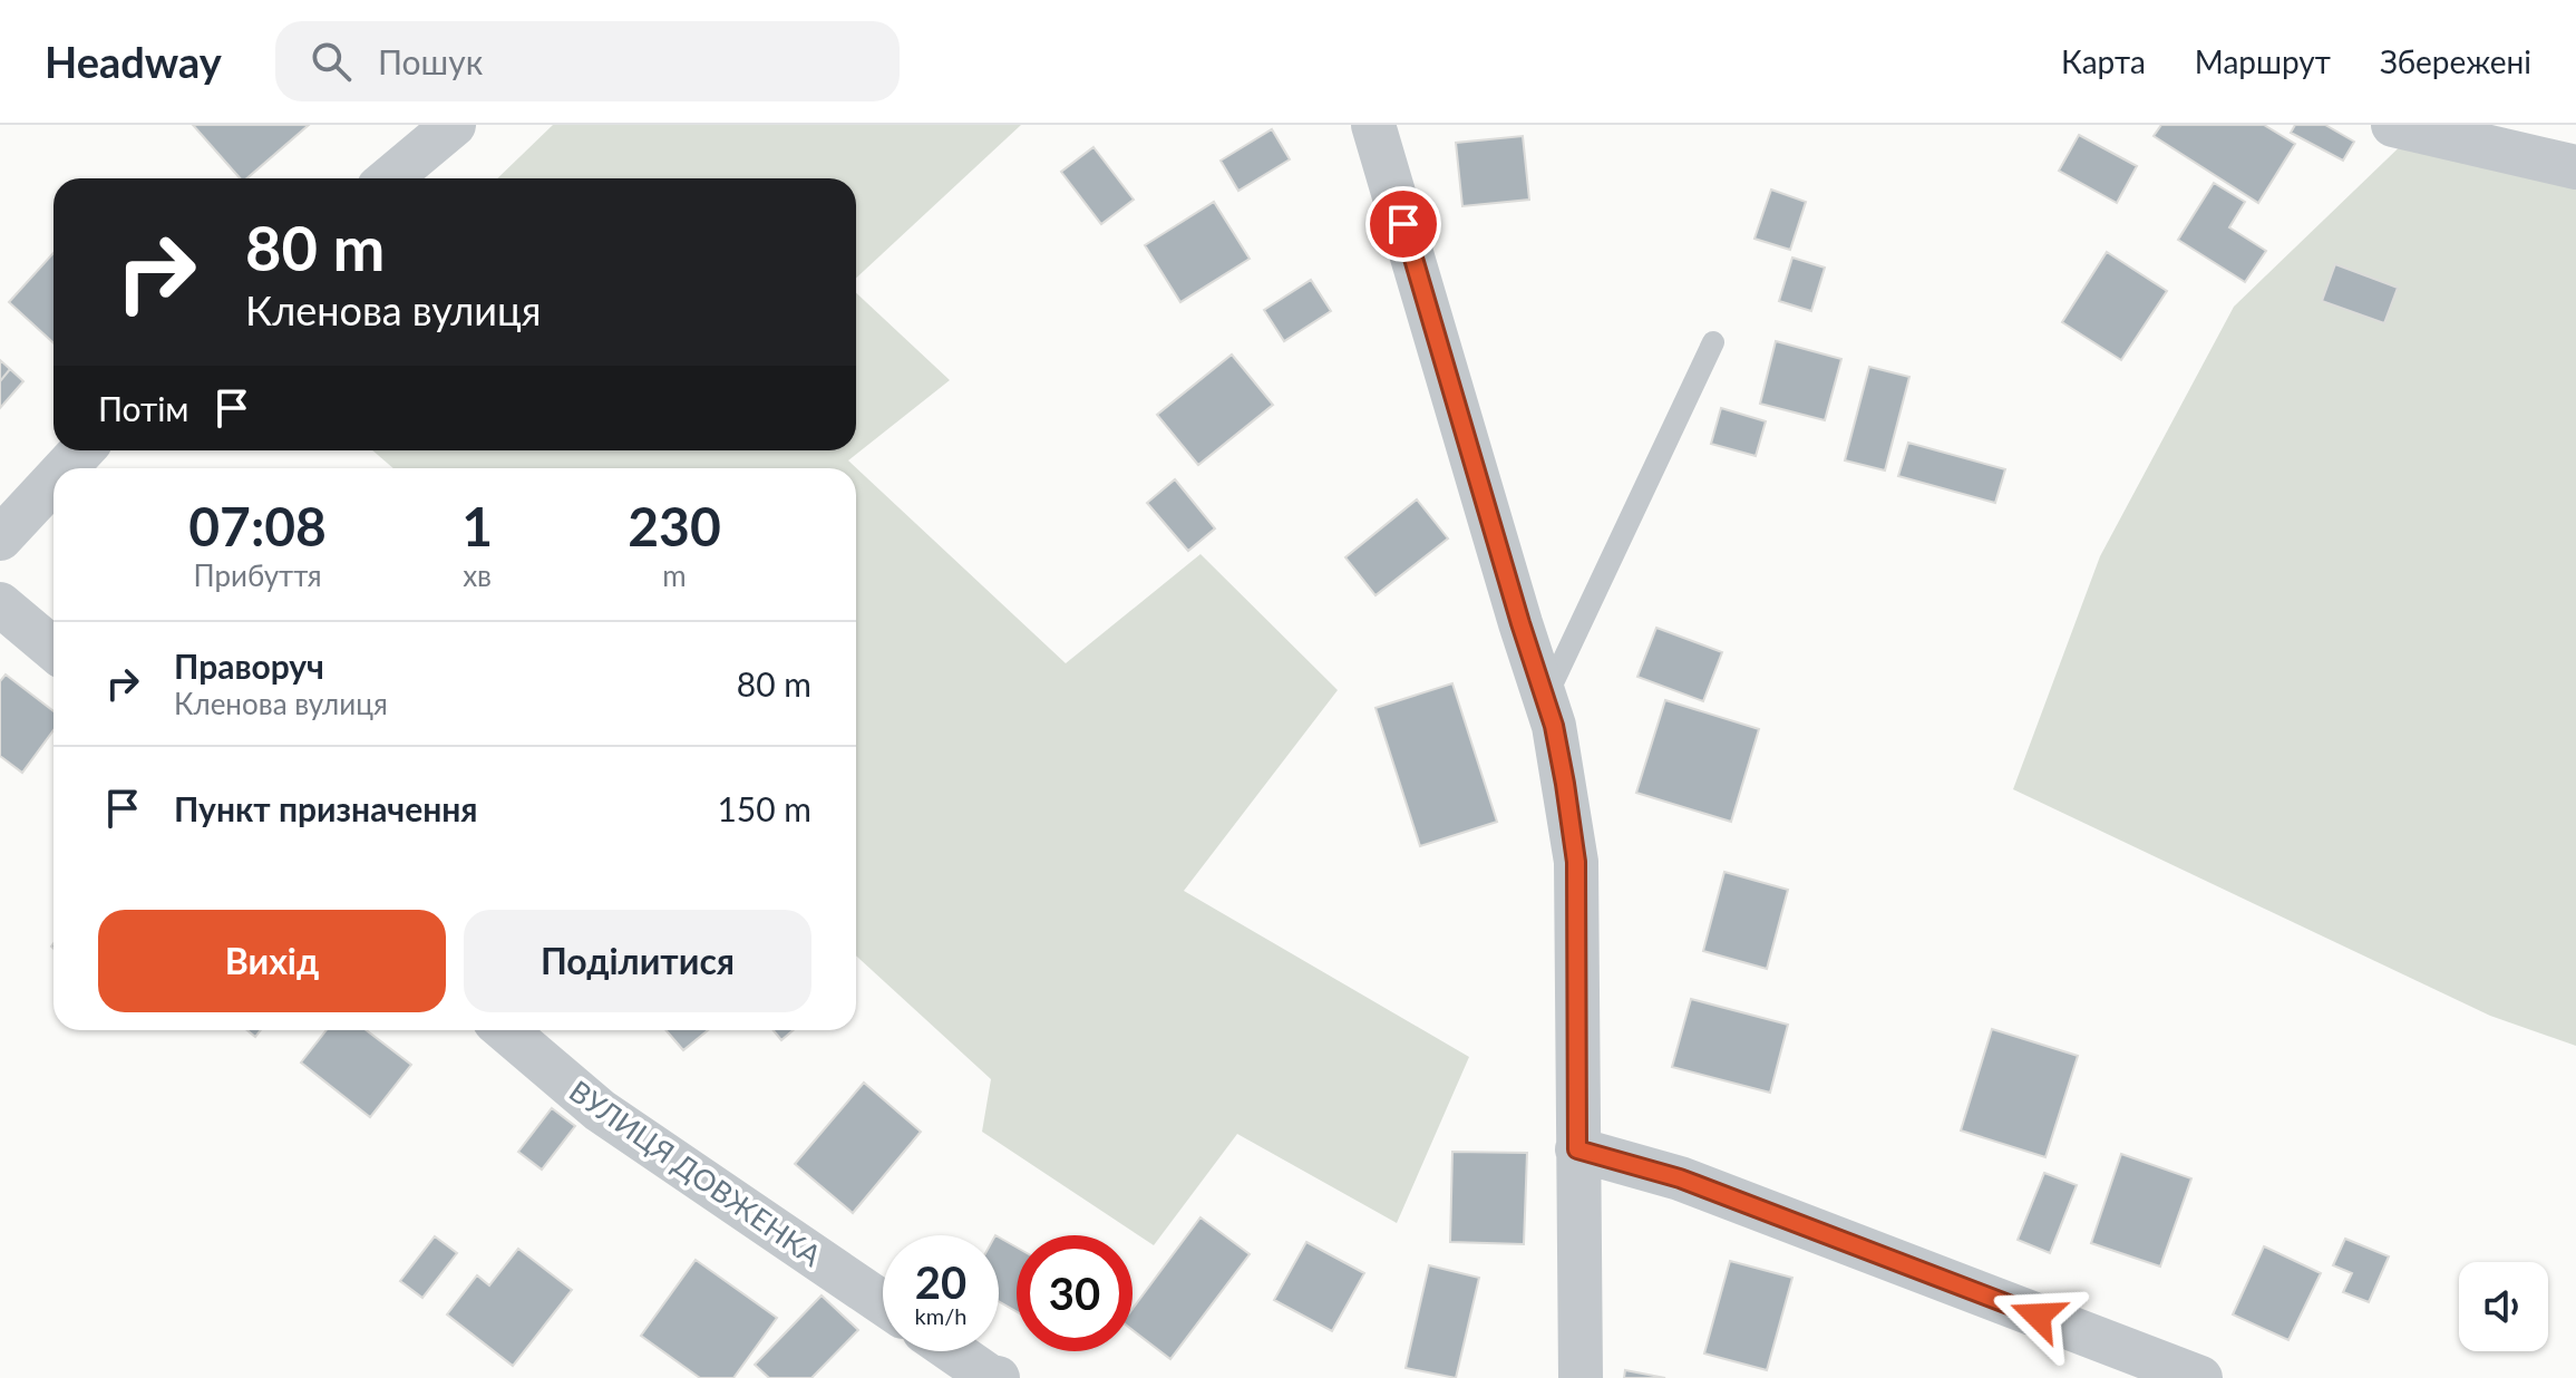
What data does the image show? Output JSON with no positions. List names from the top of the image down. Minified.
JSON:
{"streets":{"street":["ВУЛИЦЯ ДОВЖЕНКА"]},"page":{"header":"Headway","search":"Пошук","nav":["Карта","Маршрут","Збережені"],"turn":["80 m","Кленова вулиця"],"then":"Потім","eta":["07:08","Прибуття","1","хв","230","m"],"list":[{"name":"Праворуч","note":"Кленова вулиця","value":"80 m"},{"name":"Пункт призначення","value":"150 m"}],"buttons":["Вихід","Поділитися"],"speed":"20 km/h","limit":"30"}}
